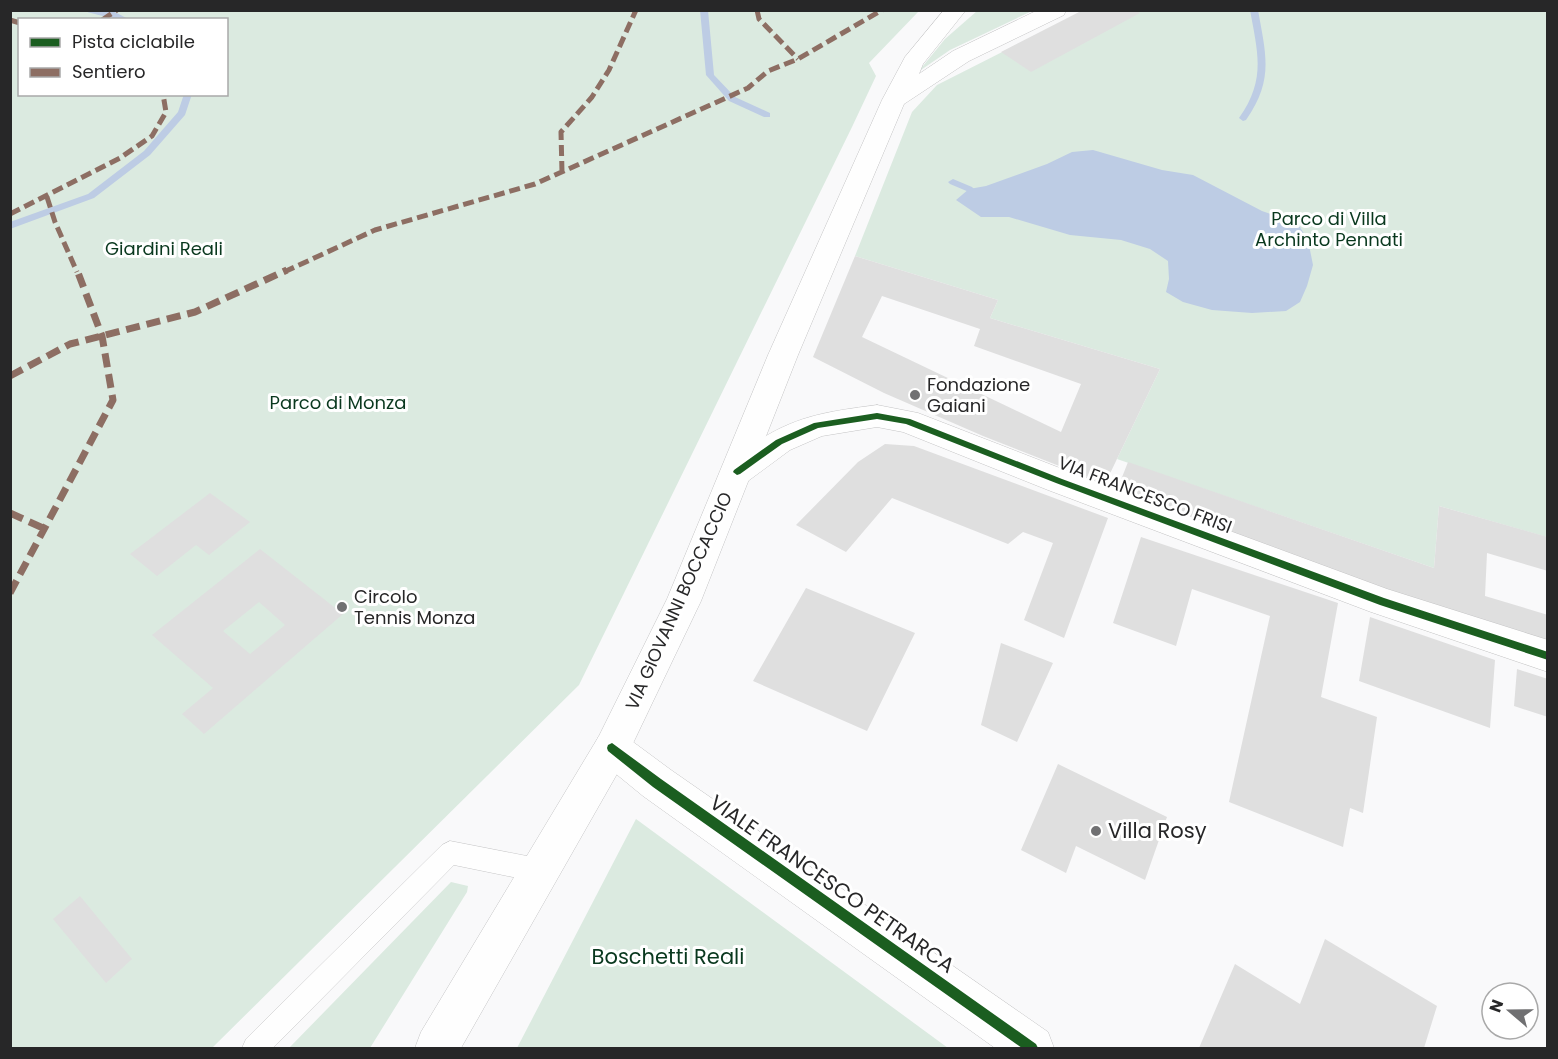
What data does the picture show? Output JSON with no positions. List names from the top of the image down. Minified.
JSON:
{"streets":{"main road":["VIA FRANCESCO FRISI","VIA GIOVANNI BOCCACCIO","VIALE FRANCESCO PETRARCA"]},"crossings":[["VIA FRANCESCO FRISI","VIA GIOVANNI BOCCACCIO"],["VIA GIOVANNI BOCCACCIO","VIALE FRANCESCO PETRARCA"]],"parks":["Parco di Villa Archinto Pennati","Giardini Reali","Parco di Monza","Boschetti Reali"],"places":["Fondazione Gaiani","Circolo Tennis Monza","Villa Rosy"],"legend":["Pista ciclabile","Sentiero"],"north":"left"}
